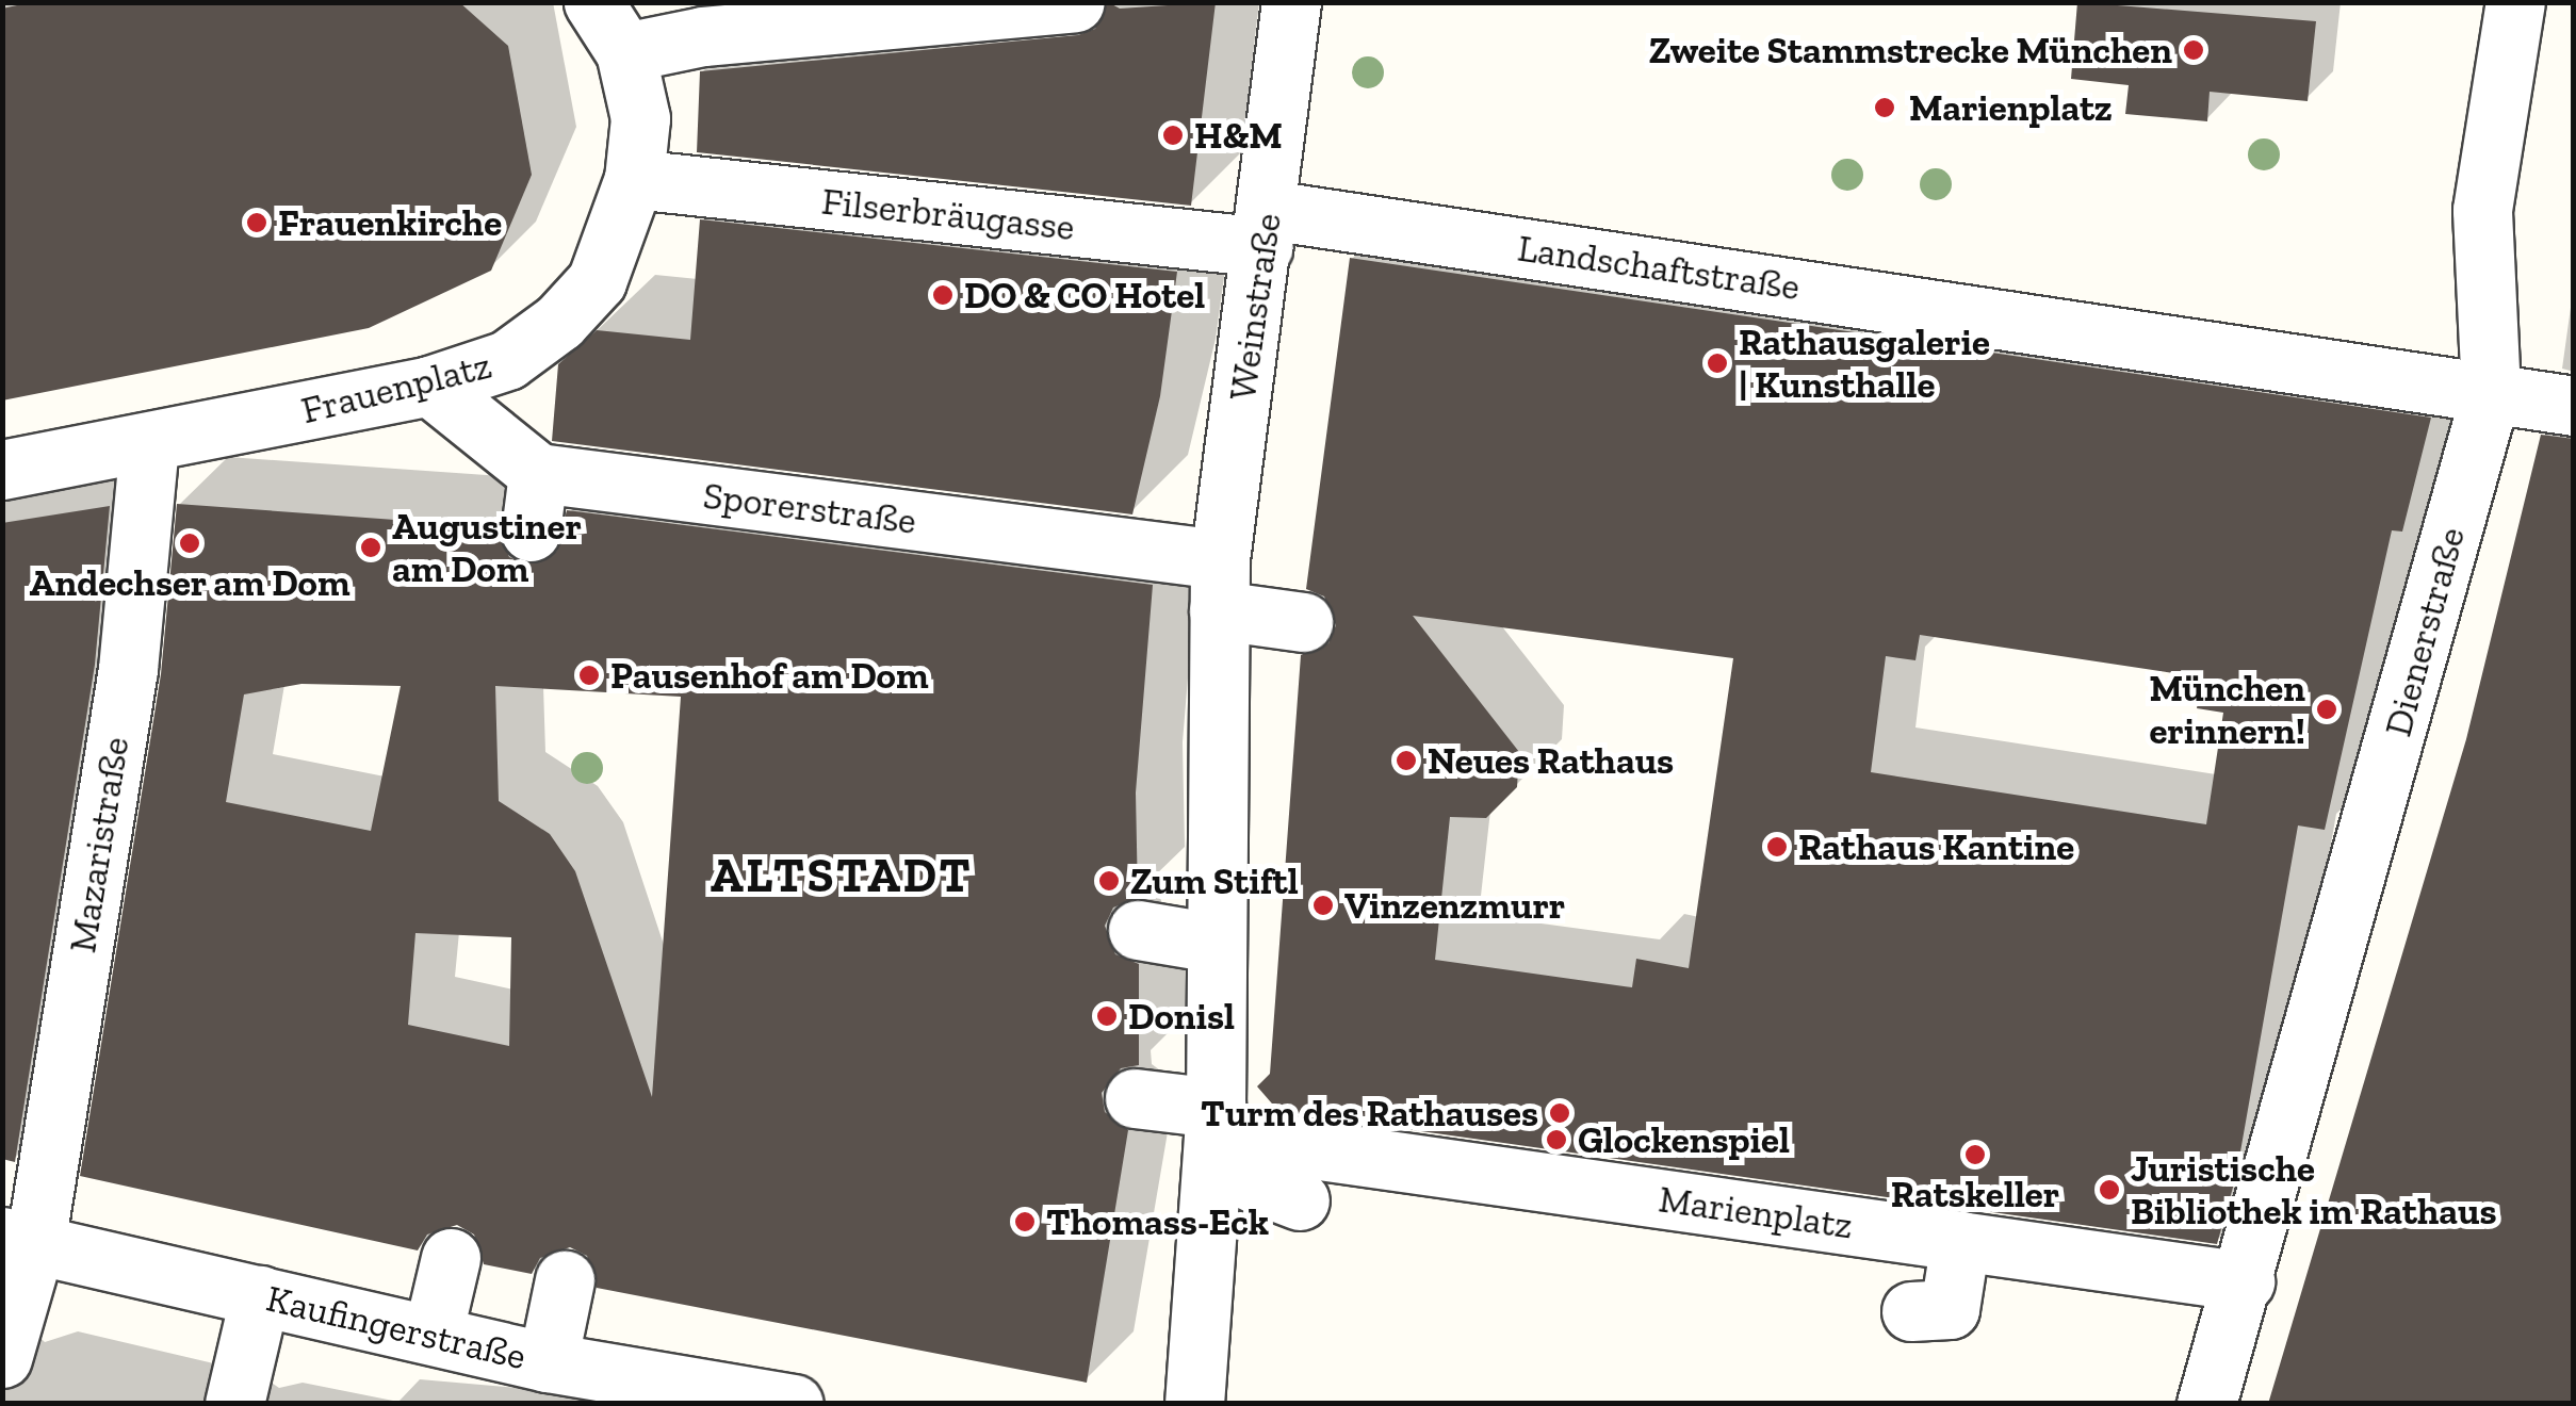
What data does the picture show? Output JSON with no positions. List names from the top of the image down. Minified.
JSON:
{"streets":{"street":["Filserbräugasse","Landschaftstraße","Weinstraße","Frauenplatz","Sporerstraße","Dienerstraße","Mazaristraße","Marienplatz","Kaufingerstraße"]},"crossings":[["Filserbräugasse","Landschaftstraße"],["Filserbräugasse","Weinstraße"],["Filserbräugasse","Frauenplatz"],["Landschaftstraße","Weinstraße"],["Landschaftstraße","Dienerstraße"],["Weinstraße","Sporerstraße"],["Weinstraße","Marienplatz"],["Frauenplatz","Mazaristraße"],["Dienerstraße","Marienplatz"],["Mazaristraße","Kaufingerstraße"]],"districts":["ALTSTADT"],"places":["Zweite Stammstrecke München","Marienplatz","H&M","Frauenkirche","DO & CO Hotel","Rathausgalerie | Kunsthalle","Andechser am Dom","Augustiner am Dom","Pausenhof am Dom","München erinnern!","Neues Rathaus","Rathaus Kantine","Zum Stiftl","Vinzenzmurr","Donisl","Turm des Rathauses","Glockenspiel","Ratskeller","Juristische Bibliothek im Rathaus","Thomass-Eck"]}
